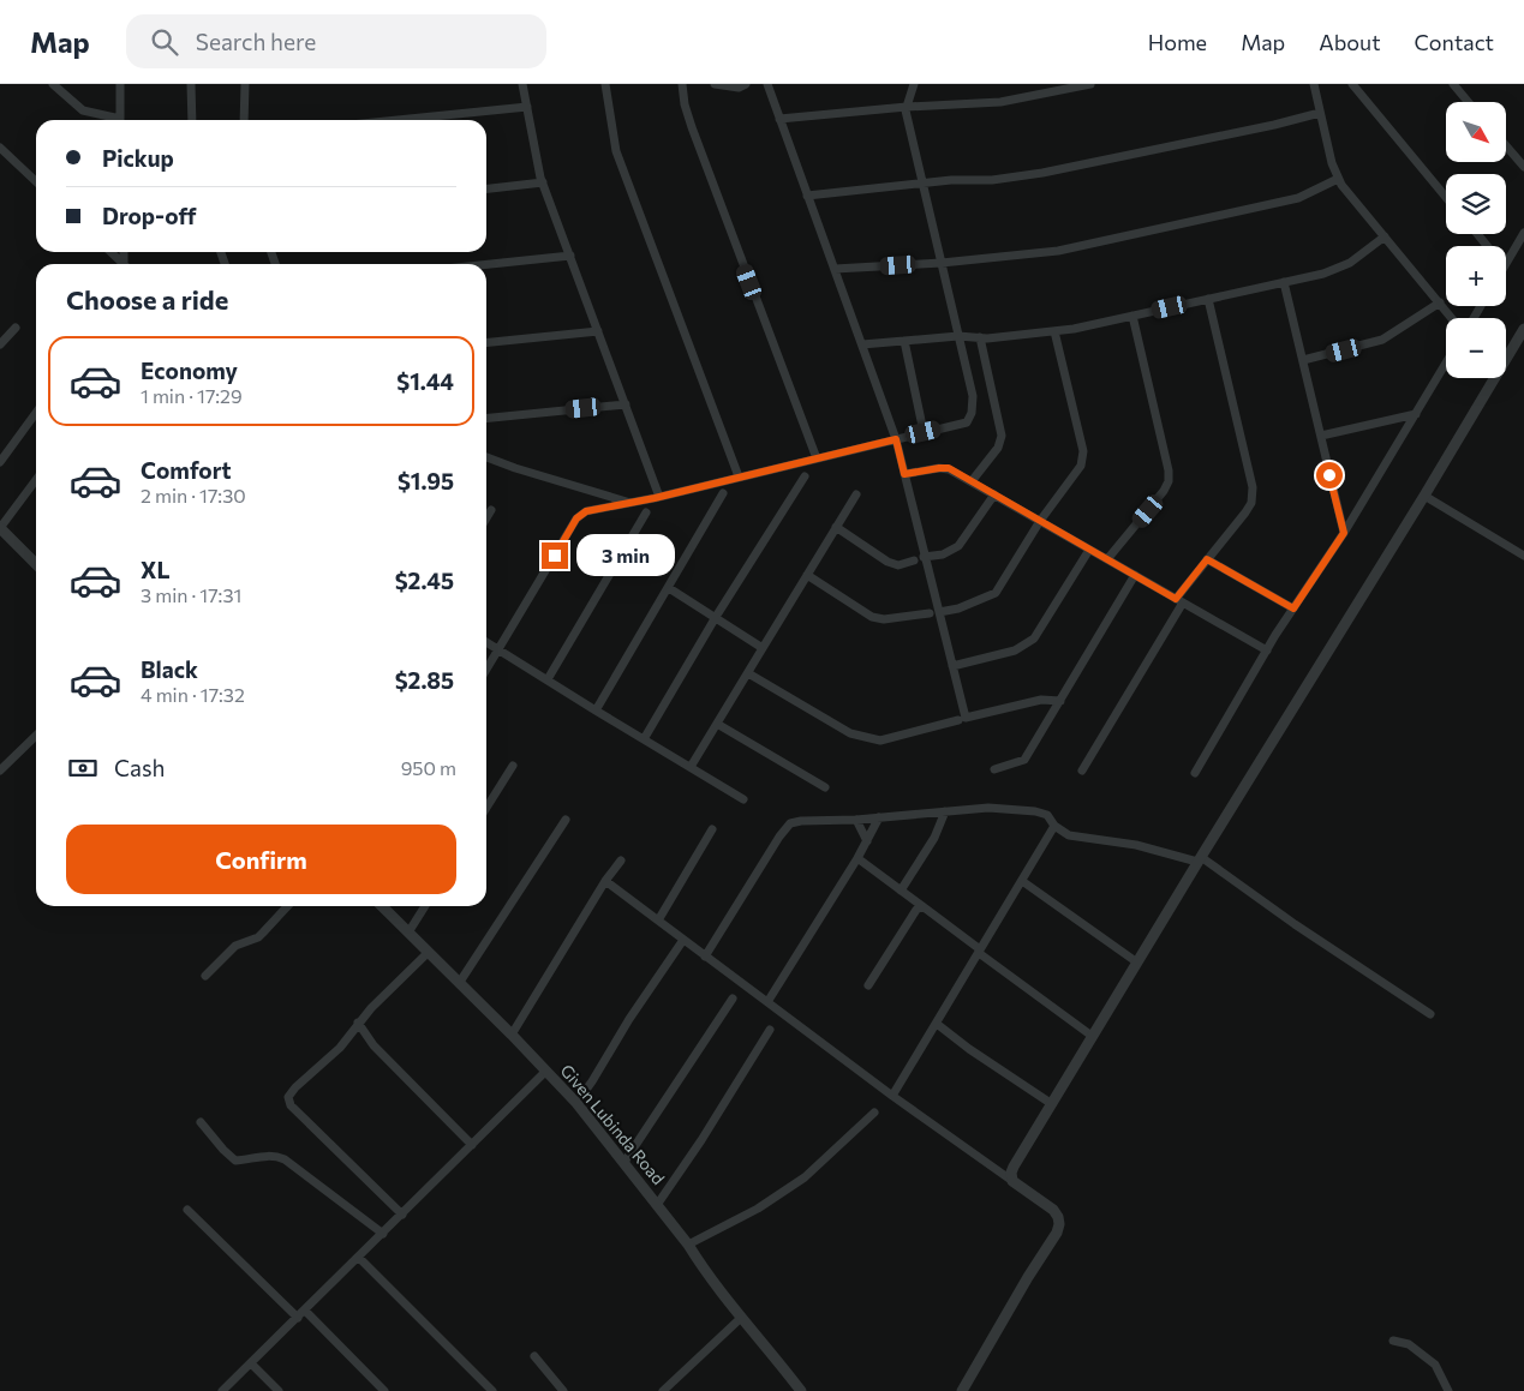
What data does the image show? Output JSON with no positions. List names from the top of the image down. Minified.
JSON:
{"streets":{"street":["Given Lubinda Road"]},"north":"bottom right","page":{"header":"Map","search":"Search here","nav":["Home","Map","About","Contact"],"map_buttons":["+","−"],"banner":["Pickup","Drop-off"],"heading":"Choose a ride","list":[{"name":"Economy","note":"1 min · 17:29","value":"$1.44"},{"name":"Comfort","note":"2 min · 17:30","value":"$1.95"},{"name":"XL","note":"3 min · 17:31","value":"$2.45"},{"name":"Black","note":"4 min · 17:32","value":"$2.85"}],"bubble":"3 min","pay":["Cash","950 m"],"buttons":"Confirm"}}
